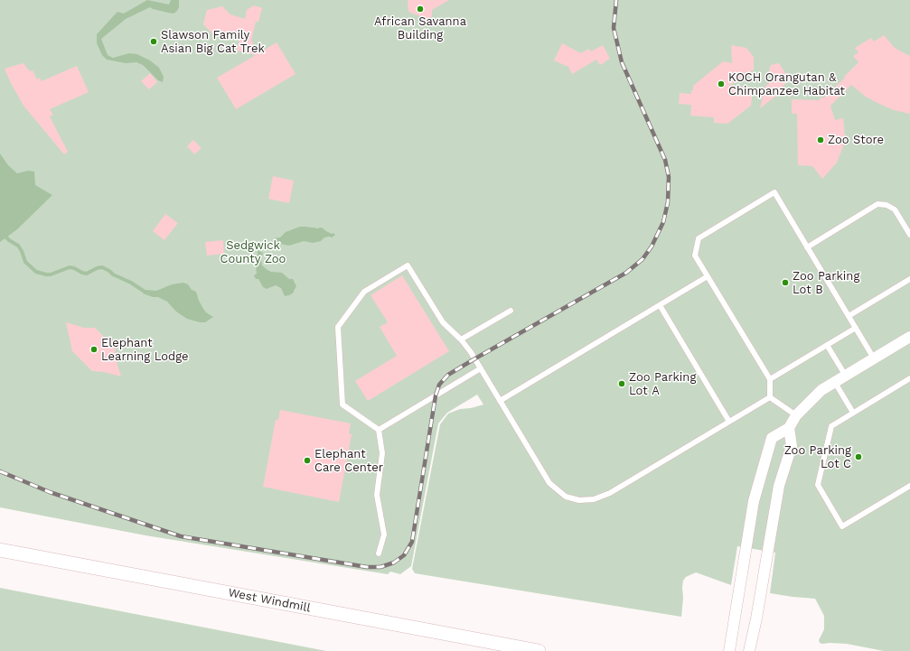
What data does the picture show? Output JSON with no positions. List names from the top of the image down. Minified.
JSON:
{"streets":{"street":["West Windmill"]},"parks":["Sedgwick County Zoo"],"places":["African Savanna Building","Slawson Family Asian Big Cat Trek","KOCH Orangutan & Chimpanzee Habitat","Zoo Store","Zoo Parking Lot B","Elephant Learning Lodge","Zoo Parking Lot A","Zoo Parking Lot C","Elephant Care Center"]}
